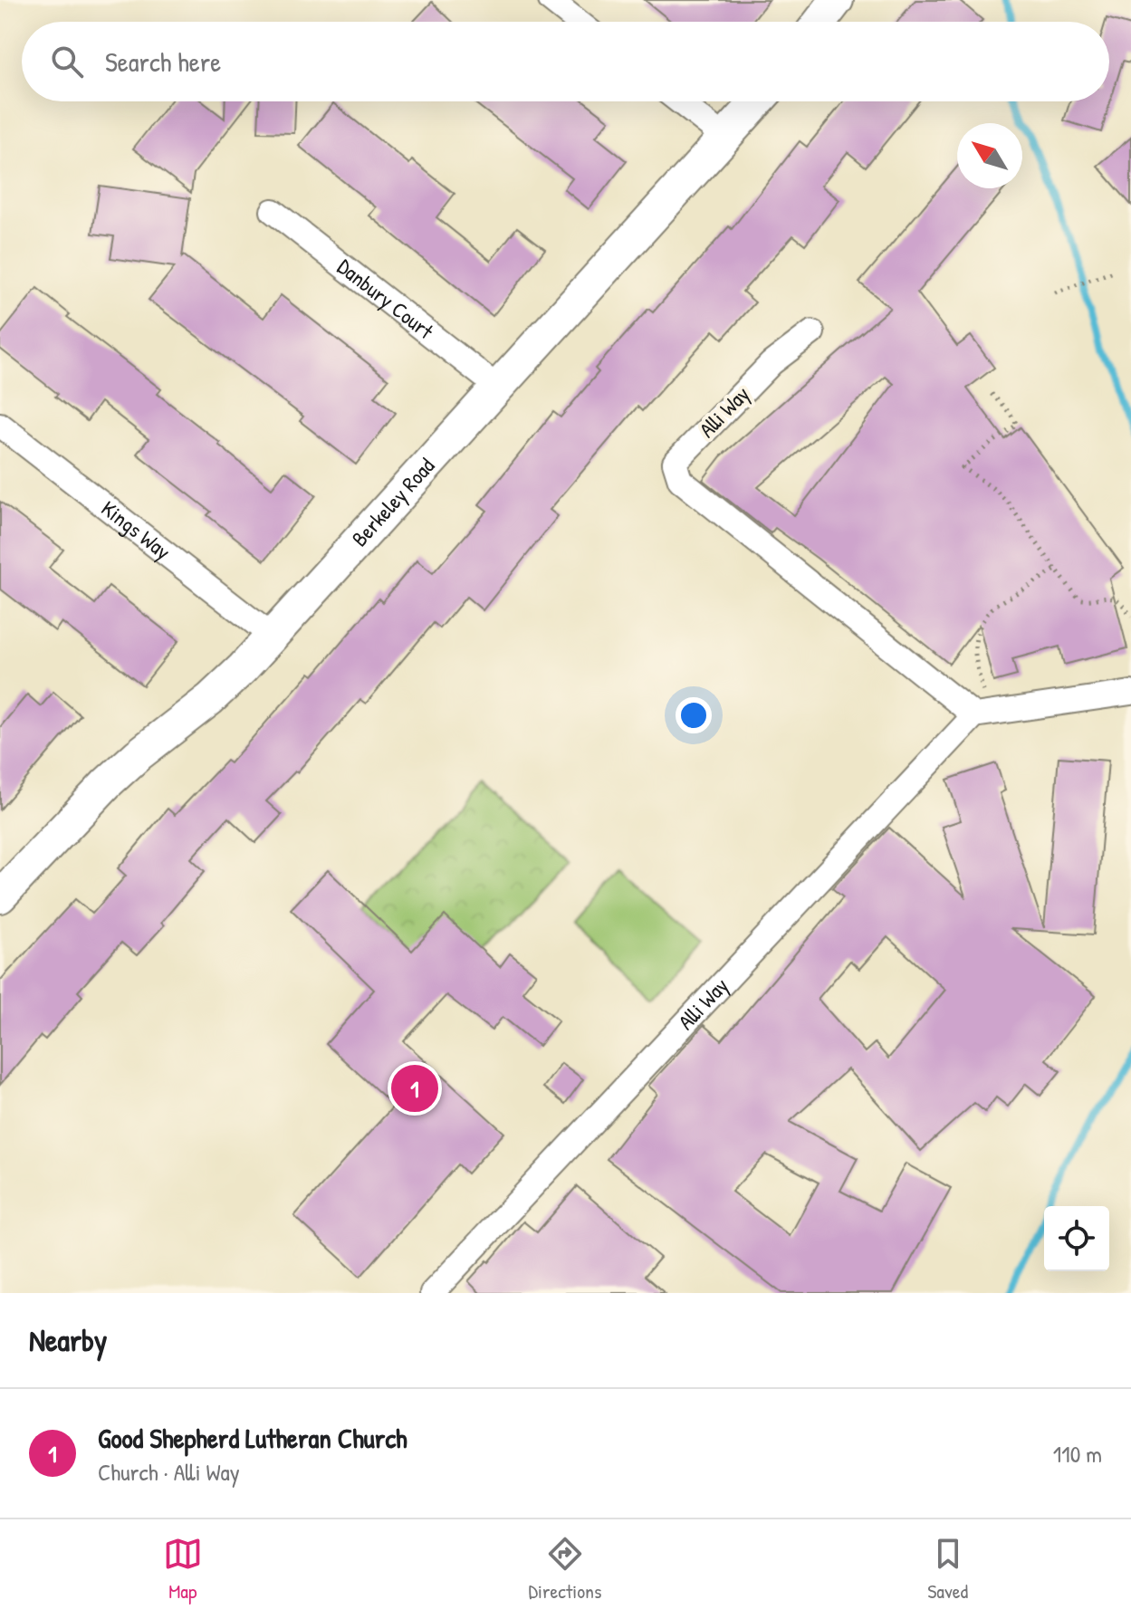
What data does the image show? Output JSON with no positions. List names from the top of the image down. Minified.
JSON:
{"streets":{"street":["Danbury Court","Alli Way","Berkeley Road","Kings Way"]},"crossings":[["Danbury Court","Berkeley Road"],["Berkeley Road","Kings Way"]],"north":"top left","page":{"search":"Search here","pins":"1","heading":"Nearby","list":[{"mark":"1","name":"Good Shepherd Lutheran Church","note":"Church · Alli Way","value":"110 m"}],"nav":["Map","Directions","Saved"]}}
